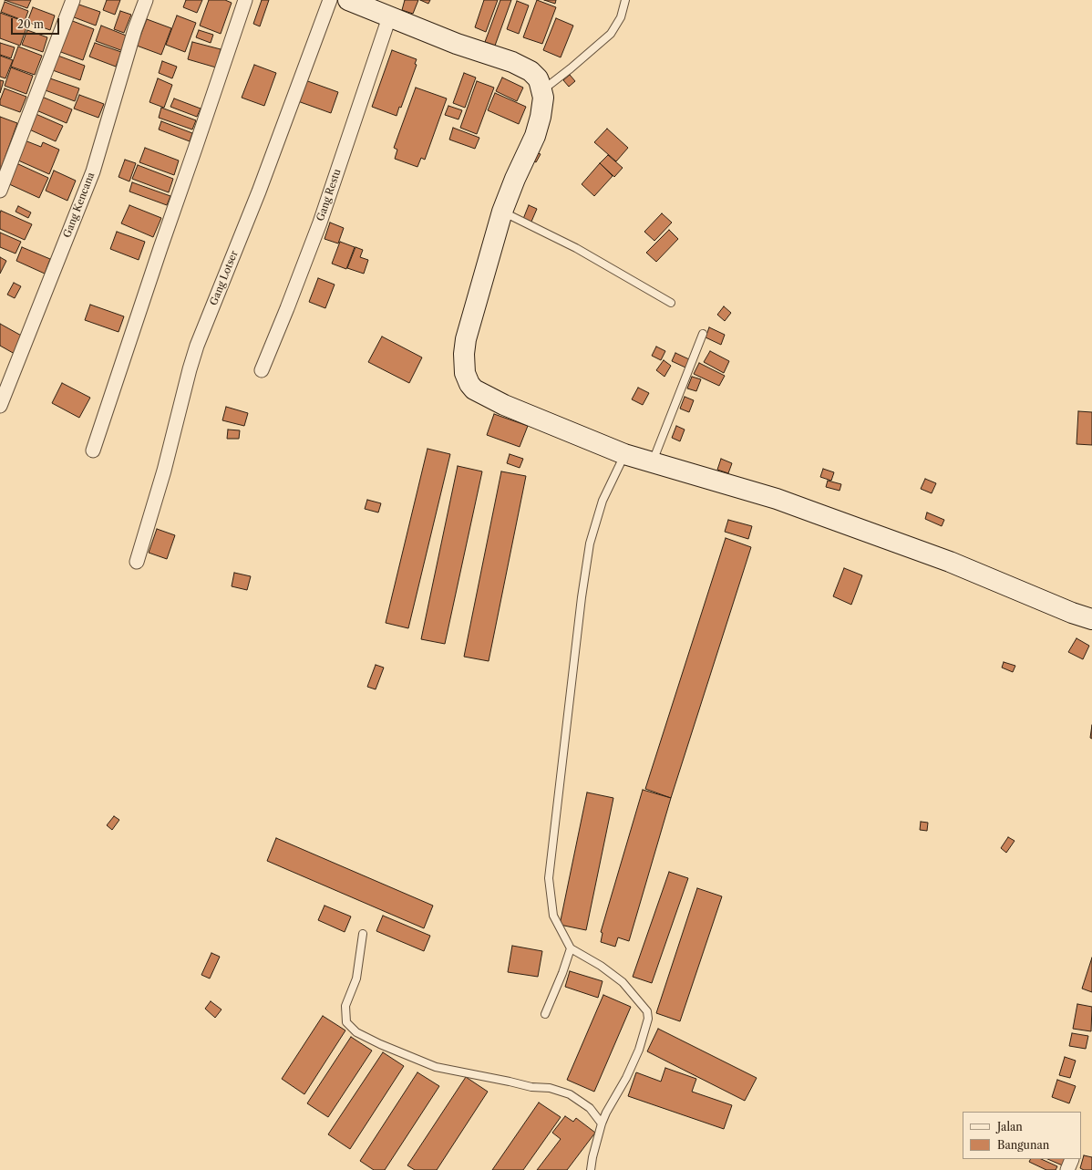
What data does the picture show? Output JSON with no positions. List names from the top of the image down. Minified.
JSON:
{"streets":{"street":["Gang Restu","Gang Kencana","Gang Lotser"]},"legend":["Jalan","Bangunan"],"scale_bar":"20 m"}
